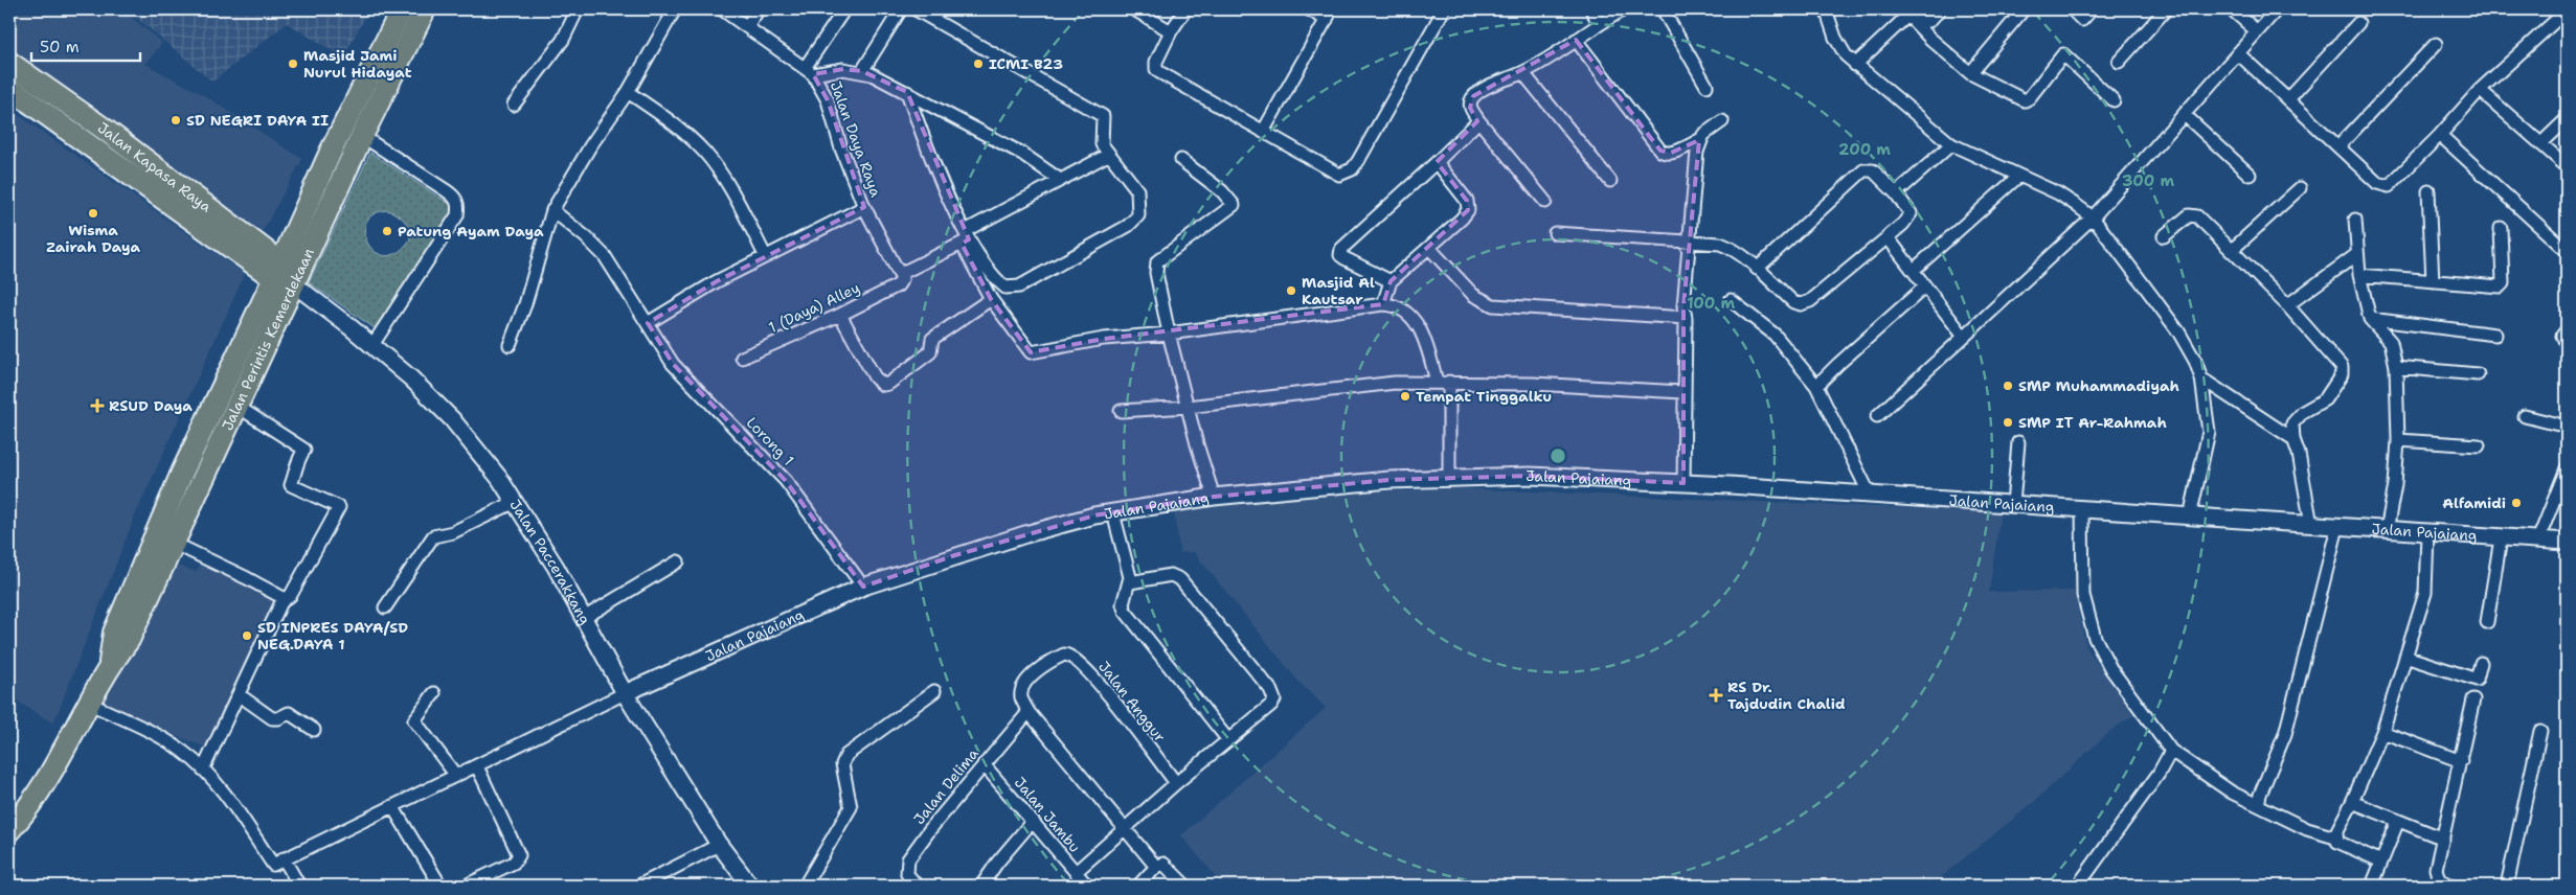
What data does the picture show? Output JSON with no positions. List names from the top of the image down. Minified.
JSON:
{"streets":{"highway":["Jalan Kapasa Raya","Jalan Perintis Kemerdekaan"],"main road":["Jalan Pajaiang","Jalan Paccerakkang"],"street":["Jalan Daya Raya","1 (Daya) Alley","Lorong 1","Jalan Anggur","Jalan Delima","Jalan Jambu"]},"crossings":[["Jalan Daya Raya","1 (Daya) Alley"],["Jalan Kapasa Raya","Jalan Perintis Kemerdekaan"],["Jalan Kapasa Raya","Jalan Paccerakkang"],["Jalan Perintis Kemerdekaan","Jalan Paccerakkang"],["Lorong 1","Jalan Pajaiang"],["Jalan Pajaiang","Jalan Paccerakkang"],["Jalan Anggur","Jalan Delima"],["Jalan Delima","Jalan Jambu"]],"places":{"other":["Masjid Jami Nurul Hidayat","ICMI B23","SD NEGRI DAYA II","Wisma Zairah Daya","Patung Ayam Daya","Masjid Al Kautsar","SMP Muhammadiyah","Tempat Tinggalku","SMP IT Ar-Rahmah","Alfamidi","SD INPRES DAYA/SD NEG.DAYA 1"],"health":["RSUD Daya","RS Dr. Tajdudin Chalid"]},"scale_bar":"50 m","rings":["200 m","300 m","100 m"]}
